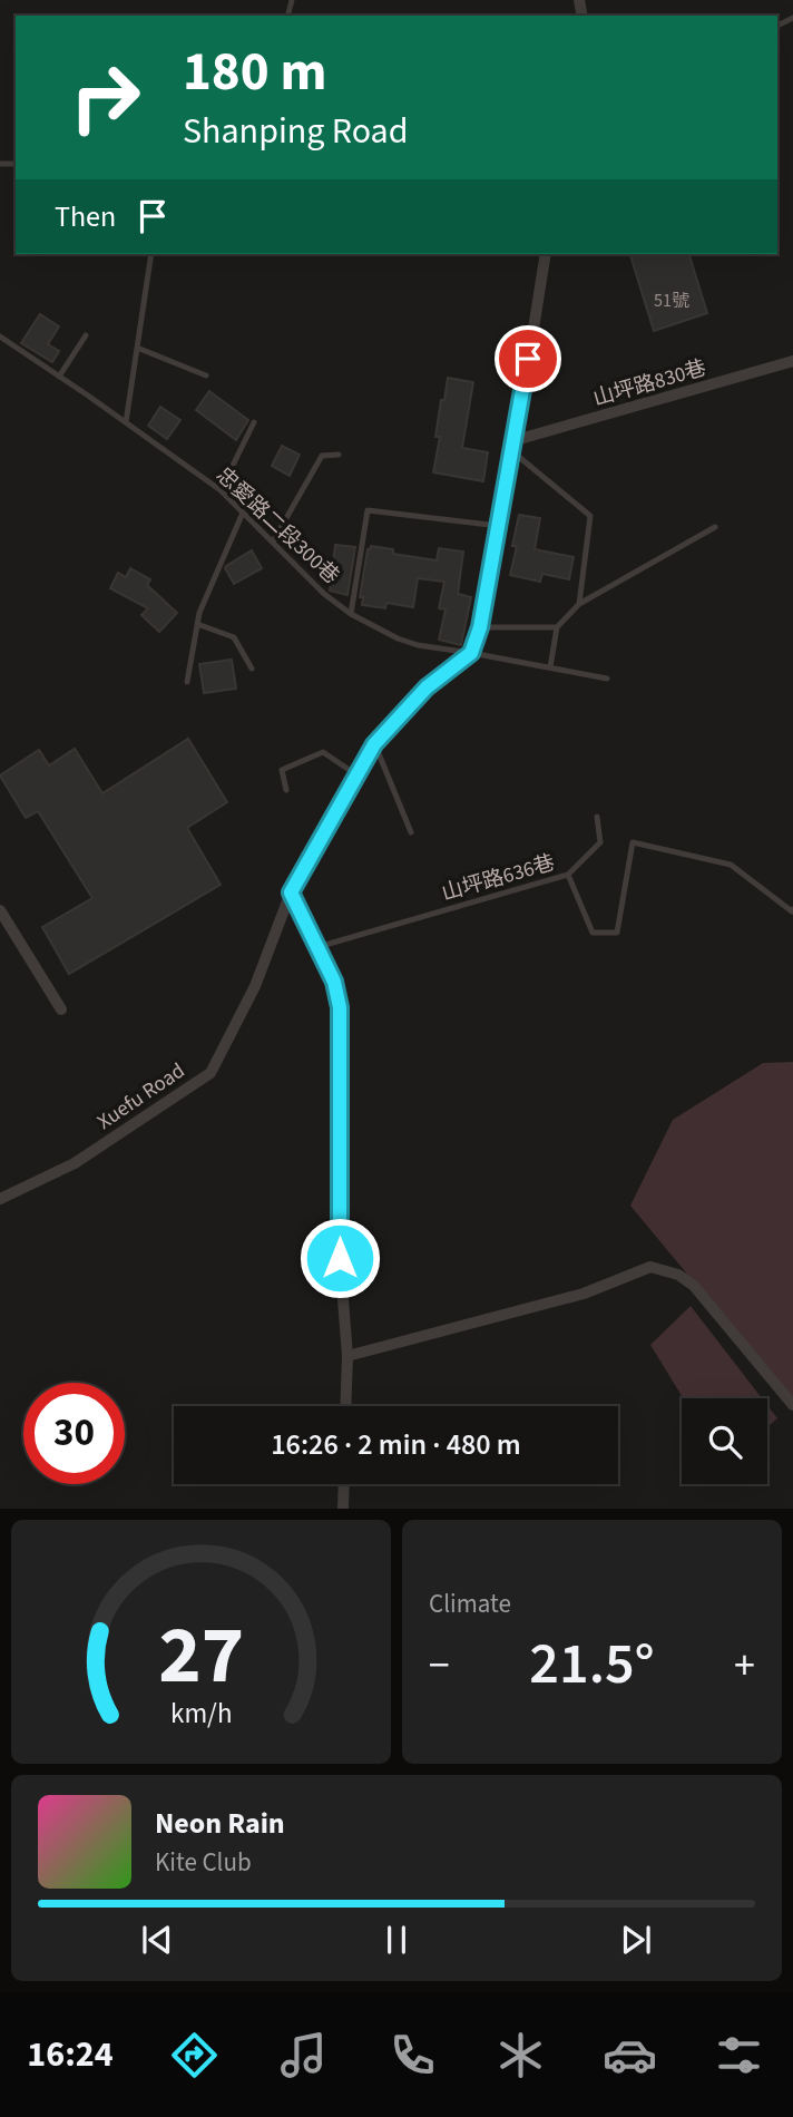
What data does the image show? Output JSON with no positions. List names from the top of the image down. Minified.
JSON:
{"streets":{"street":["山坪路830巷","Xuefu Road"],"lane":["忠愛路二段300巷","山坪路636巷"]},"crossings":[["忠愛路二段300巷","Xuefu Road"]],"house_numbers":["51號"],"page":{"turn":["180 m","Shanping Road"],"then":"Then","limit":"30","trip":"16:26 · 2 min · 480 m","tile":"Climate","heat":["−","21.5°","+"],"song":["Neon Rain","Kite Club"],"tabs":"16:24","gauge":["27","km/h"]}}
